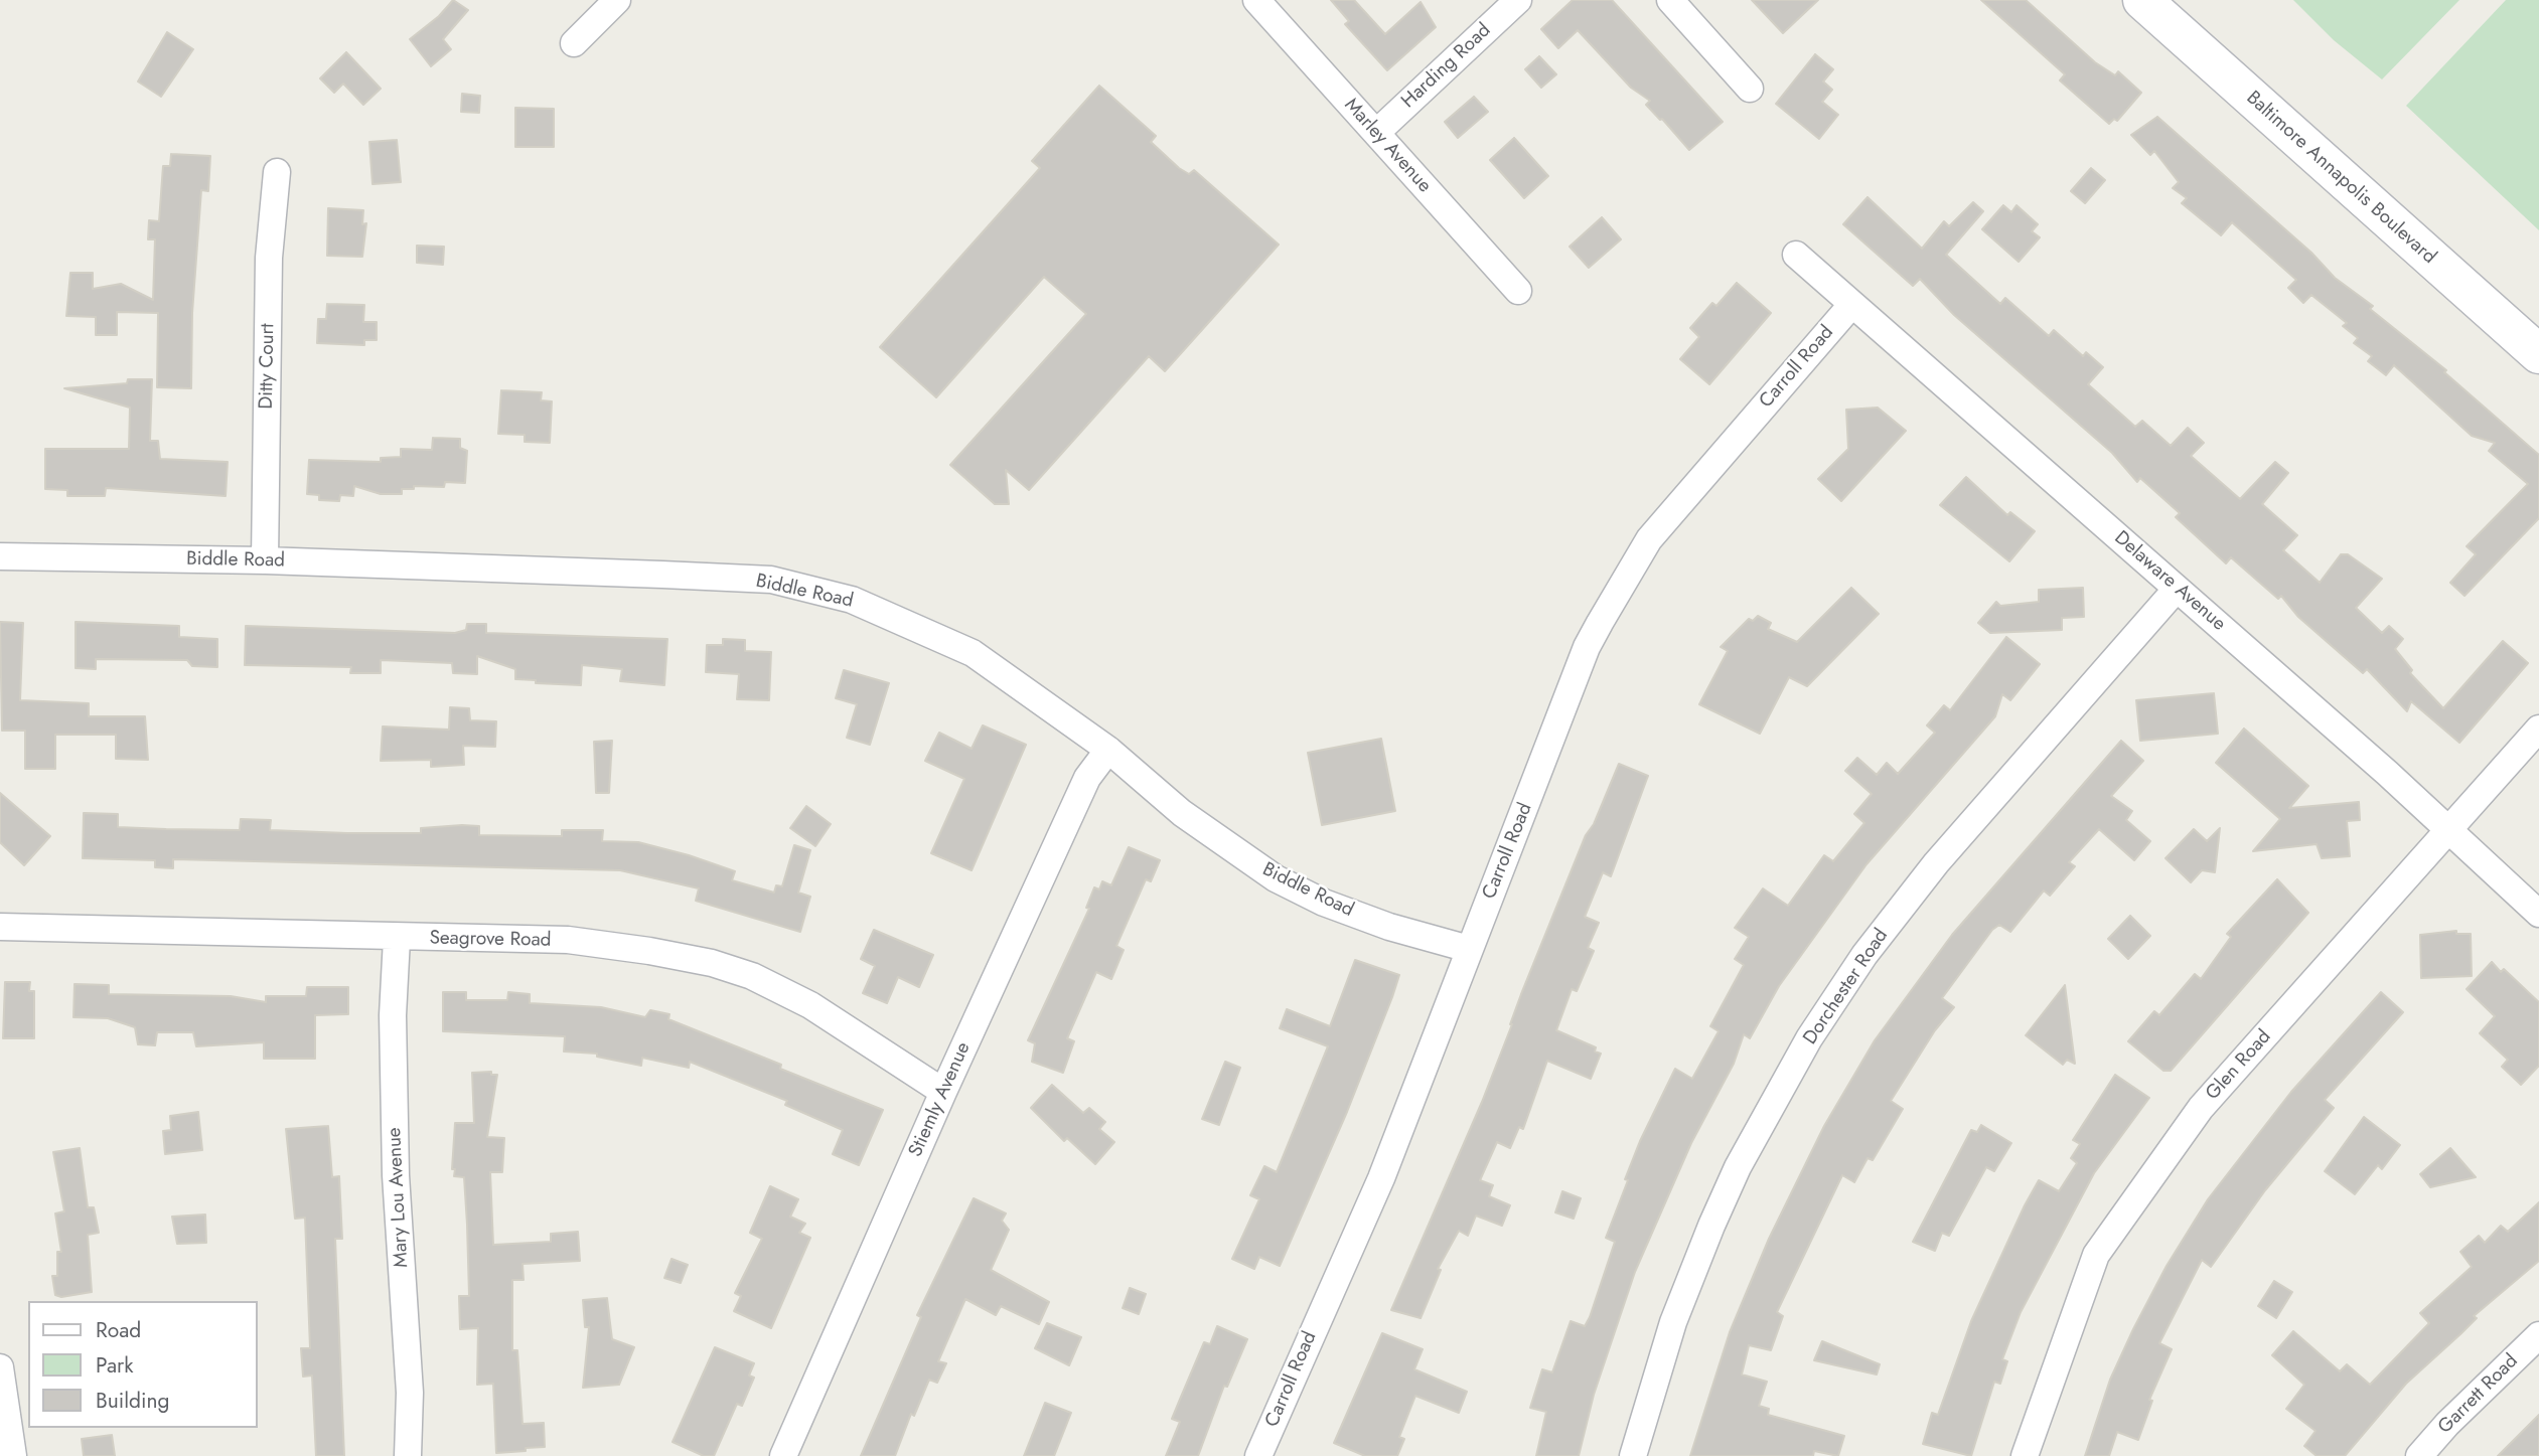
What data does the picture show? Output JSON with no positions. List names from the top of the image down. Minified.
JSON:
{"streets":{"main road":["Baltimore Annapolis Boulevard"],"street":["Harding Road","Marley Avenue","Ditty Court","Carroll Road","Biddle Road","Delaware Avenue","Seagrove Road","Dorchester Road","Glen Road","Stiemly Avenue","Mary Lou Avenue","Garrett Road"]},"crossings":[["Harding Road","Marley Avenue"],["Ditty Court","Biddle Road"],["Carroll Road","Biddle Road"],["Carroll Road","Delaware Avenue"],["Biddle Road","Stiemly Avenue"],["Delaware Avenue","Dorchester Road"],["Delaware Avenue","Glen Road"],["Seagrove Road","Stiemly Avenue"],["Seagrove Road","Mary Lou Avenue"]],"legend":["Road","Park","Building"]}
